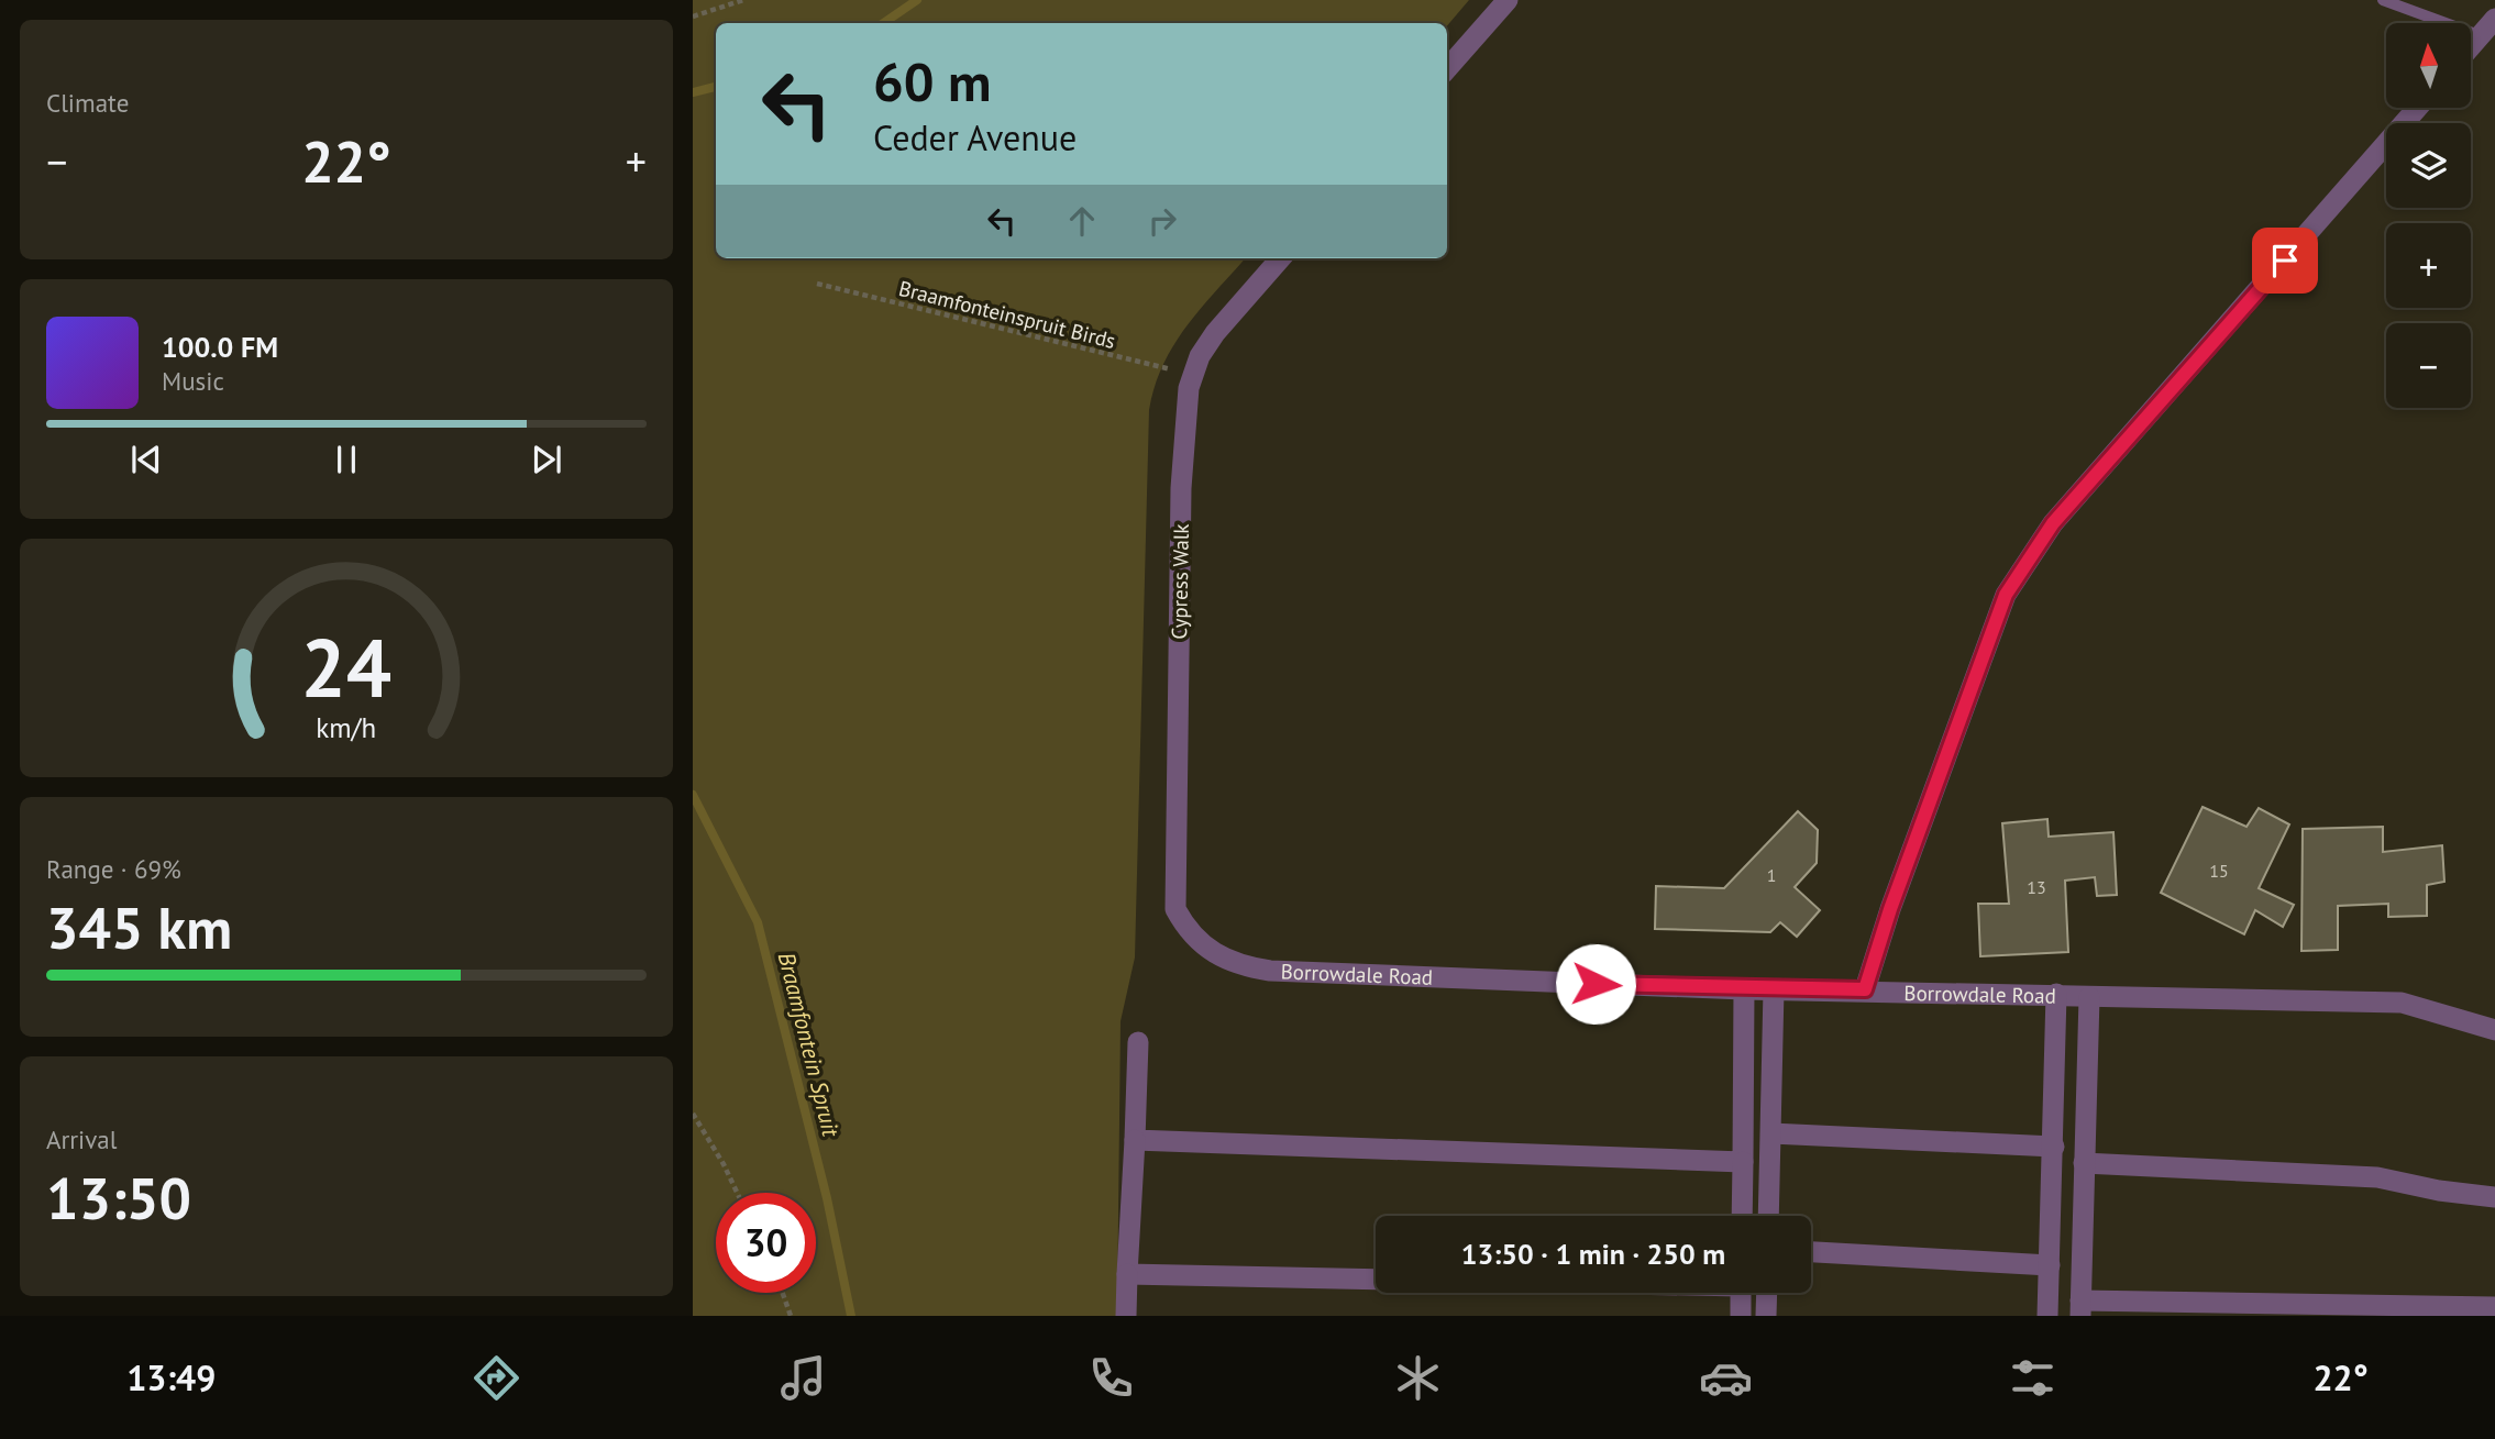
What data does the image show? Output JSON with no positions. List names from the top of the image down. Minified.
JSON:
{"streets":{"street":["Cypress Walk","Borrowdale Road"],"path":["Braamfonteinspruit Birds"]},"crossings":[["Braamfonteinspruit Birds","Cypress Walk"],["Cypress Walk","Borrowdale Road"]],"water":["Braamfontein Spruit"],"house_numbers":["15","1","13"],"north":"top","page":{"tile":["Climate",["Range · 69%","345 km"],["Arrival","13:50"]],"map_buttons":["+","−"],"turn":["60 m","Ceder Avenue"],"heat":["−","22°","+"],"song":["100.0 FM","Music"],"limit":"30","trip":"13:50 · 1 min · 250 m","tabs":["13:49","22°"],"gauge":["24","km/h"]}}
